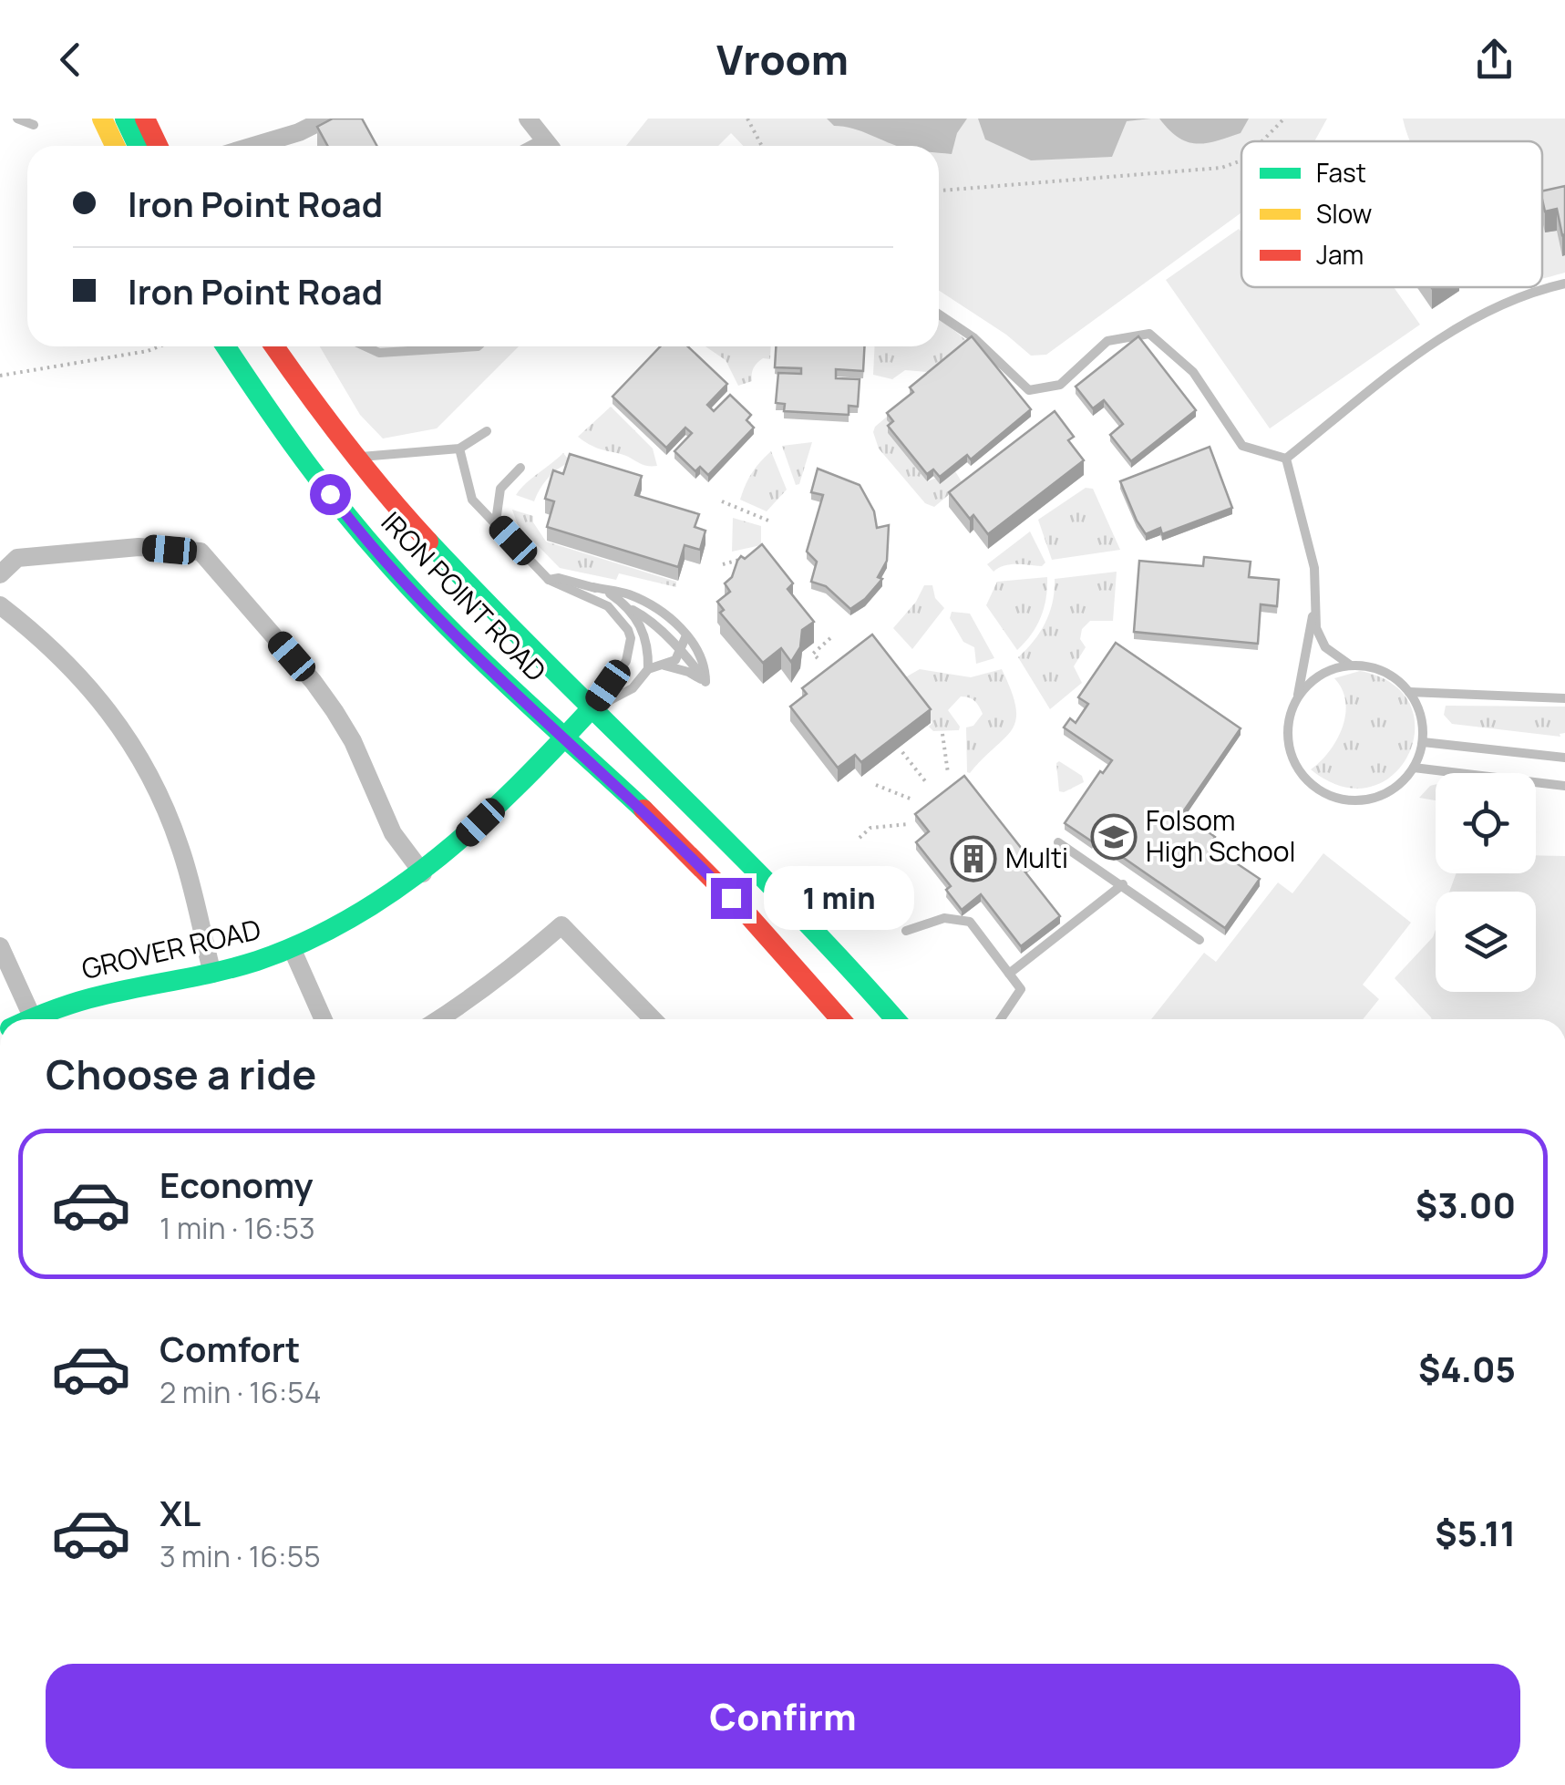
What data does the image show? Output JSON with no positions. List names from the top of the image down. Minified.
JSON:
{"streets":{"main road":["IRON POINT ROAD","GROVER ROAD"]},"crossings":[["IRON POINT ROAD","GROVER ROAD"]],"places":{"school or university":["Folsom High School"],"building":["Multi"]},"legend":["Fast","Slow","Jam"],"page":{"header":"Vroom","banner":["Iron Point Road","Iron Point Road"],"bubble":"1 min","heading":"Choose a ride","list":[{"name":"Economy","note":"1 min · 16:53","value":"$3.00"},{"name":"Comfort","note":"2 min · 16:54","value":"$4.05"},{"name":"XL","note":"3 min · 16:55","value":"$5.11"}],"buttons":"Confirm"}}
